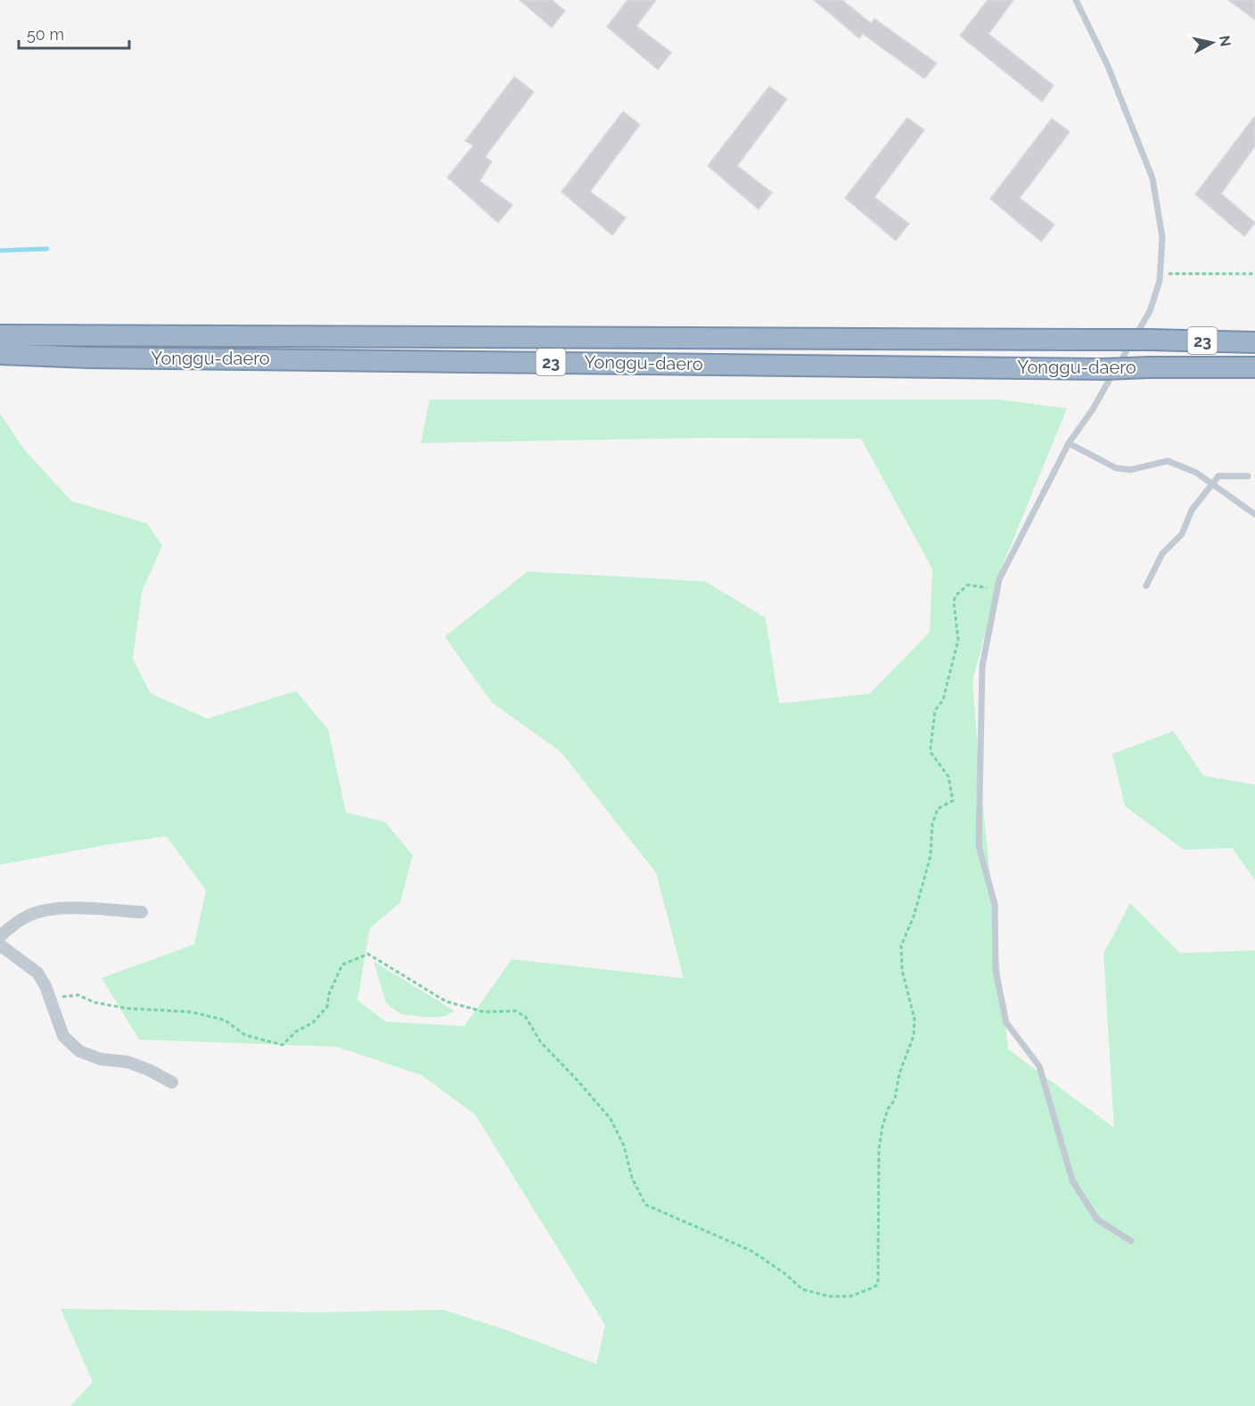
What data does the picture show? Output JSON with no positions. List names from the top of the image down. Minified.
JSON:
{"streets":{"highway":["23","Yonggu-daero"]},"scale_bar":"50 m","north":"right"}
